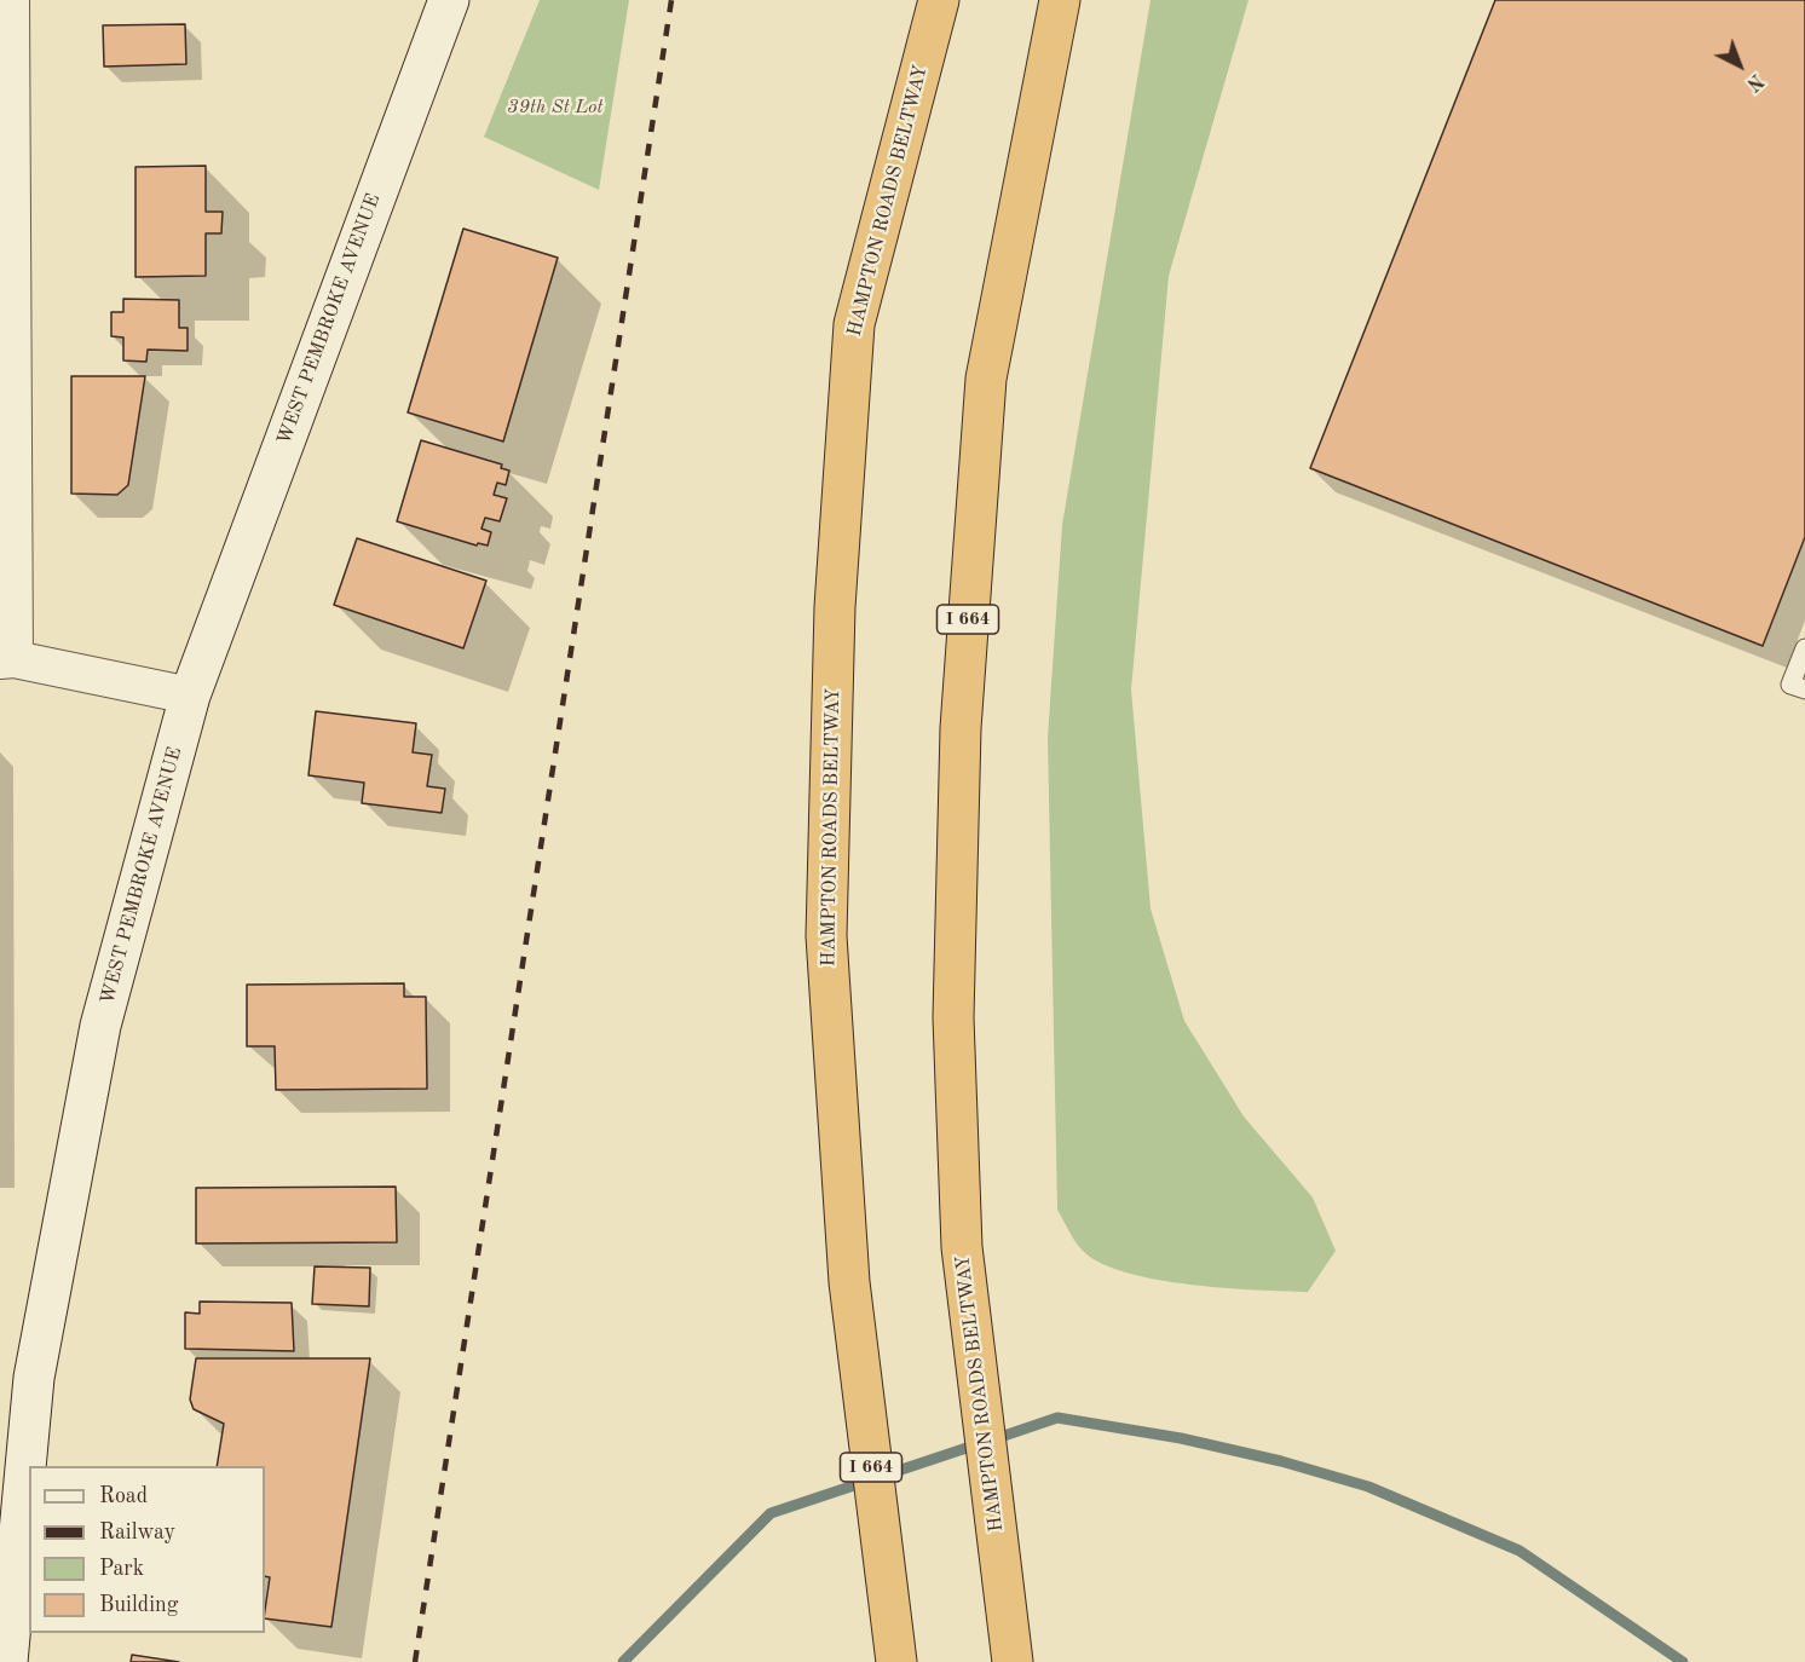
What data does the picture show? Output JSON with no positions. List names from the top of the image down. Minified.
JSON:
{"streets":{"highway":["HAMPTON ROADS BELTWAY","I 664"],"main road":["WEST PEMBROKE AVENUE"]},"parks":["39th St Lot"],"legend":["Road","Railway","Park","Building"],"north":"bottom right"}
